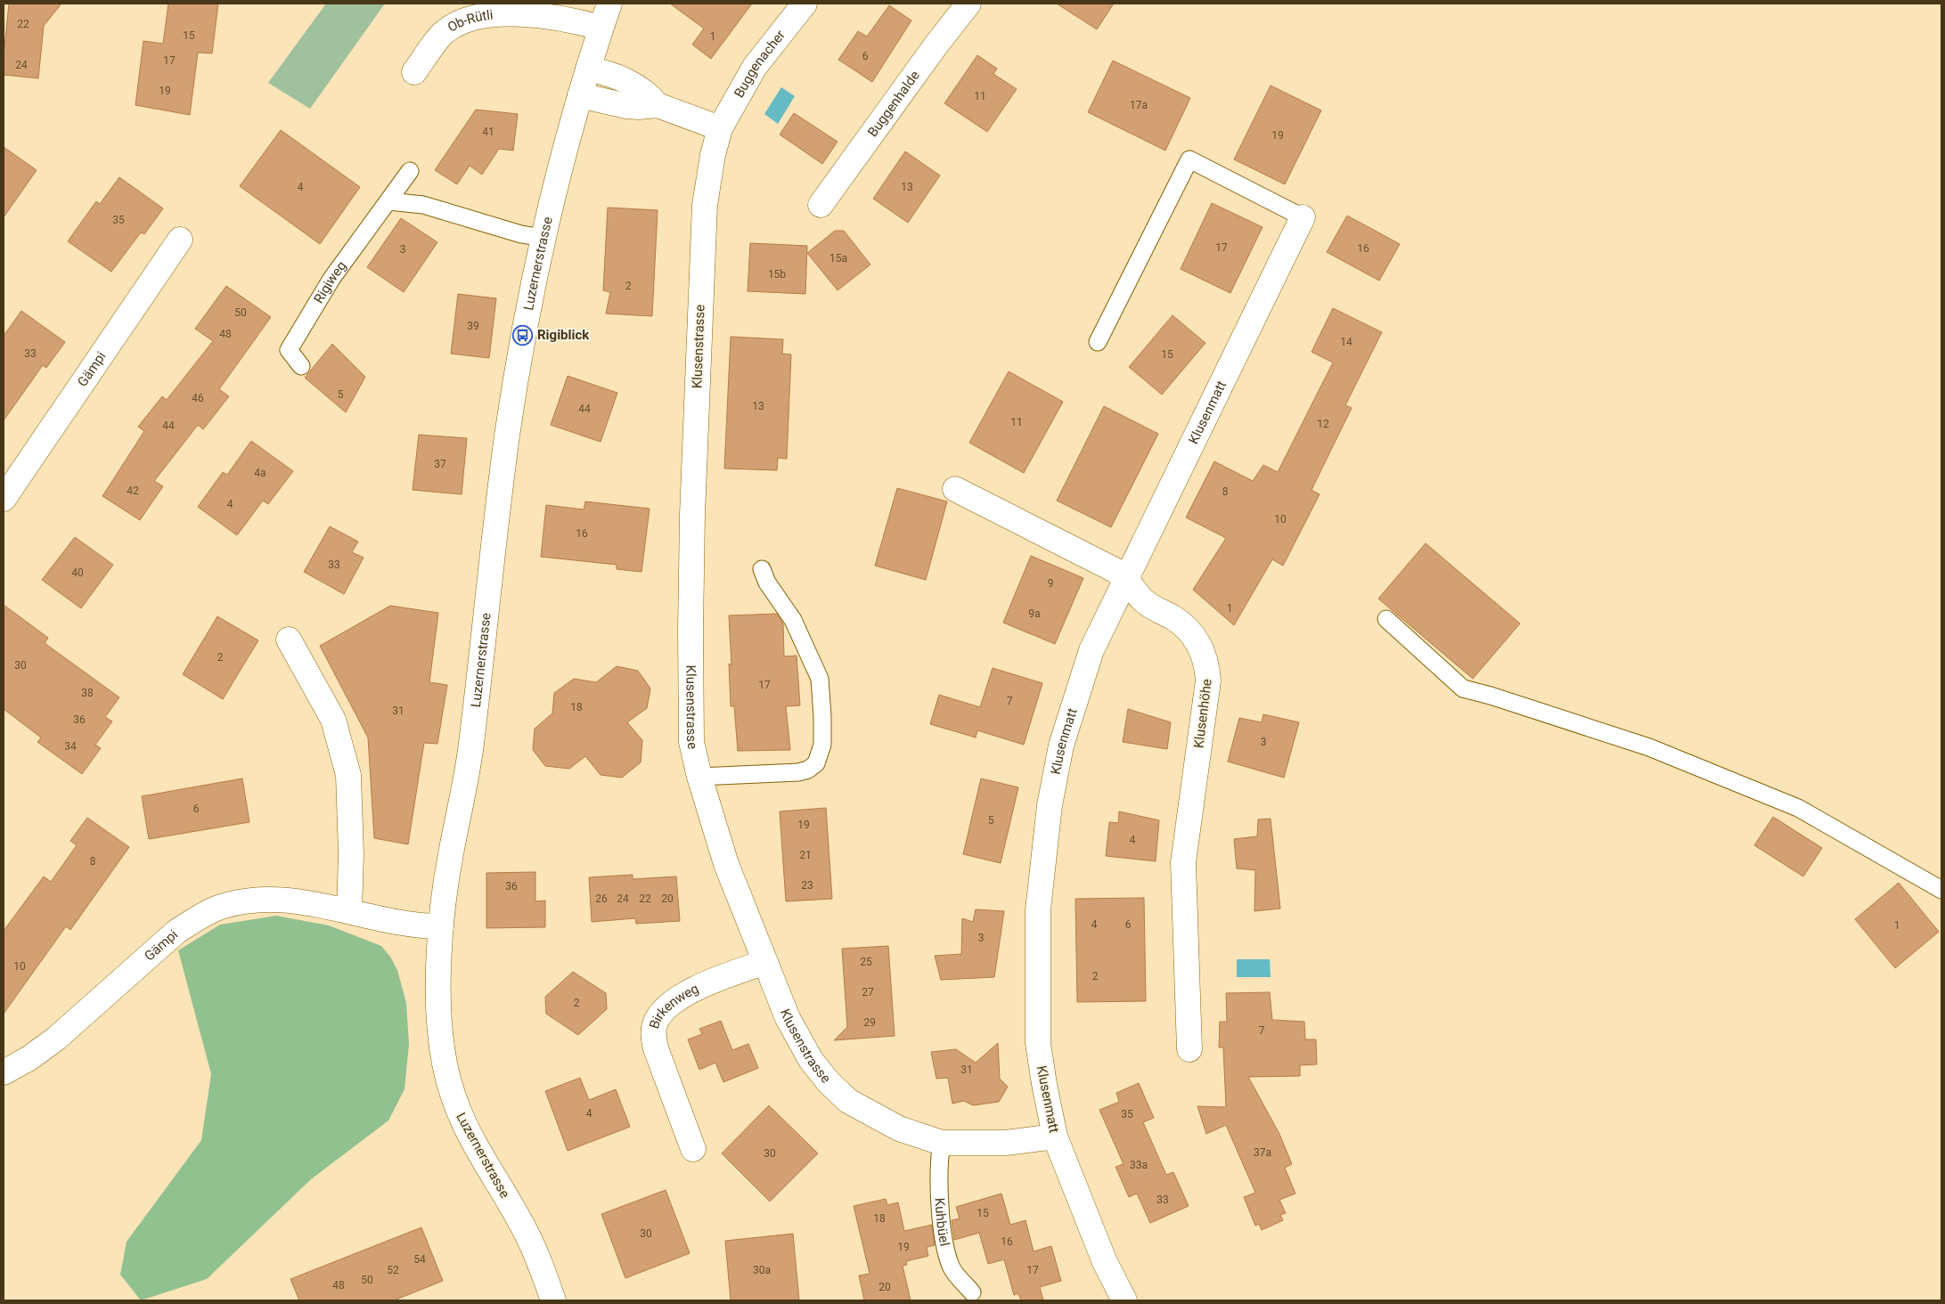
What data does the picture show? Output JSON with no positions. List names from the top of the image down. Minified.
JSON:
{"streets":{"street":["Ob-Rütli","Buggenacher","Buggenhalde","Luzernerstrasse","Klusenstrasse","Gämpi","Klusenmatt","Klusenhöhe","Birkenweg"],"lane":["Rigiweg","Kuhbüel"]},"crossings":[["Ob-Rütli","Luzernerstrasse"],["Buggenacher","Klusenstrasse"],["Luzernerstrasse","Gämpi"],["Klusenstrasse","Klusenmatt"],["Klusenstrasse","Birkenweg"],["Klusenstrasse","Kuhbüel"],["Klusenmatt","Klusenhöhe"]],"places":{"bus stop":["Rigiblick"]},"house_numbers":["22","15","1","6","17","24","19","11","17a","41","19","4","13","35","17","16","3","15a","15b","2","50","39","48","14","33","15","5","46","13","44","11","12","44","37","4a","42","8","4","10","16","33","40","9","1","9a","2","30","17","38","7","18","31","36","3","34","6","5","19","4","21","8","23","36","26","24","22","20","4","6","1","3","25","10","2","27","2","29","7","31","4","35","37a","30","33a","33","15","18","30","16","19","54","52","30a","17","50","48","20"]}
